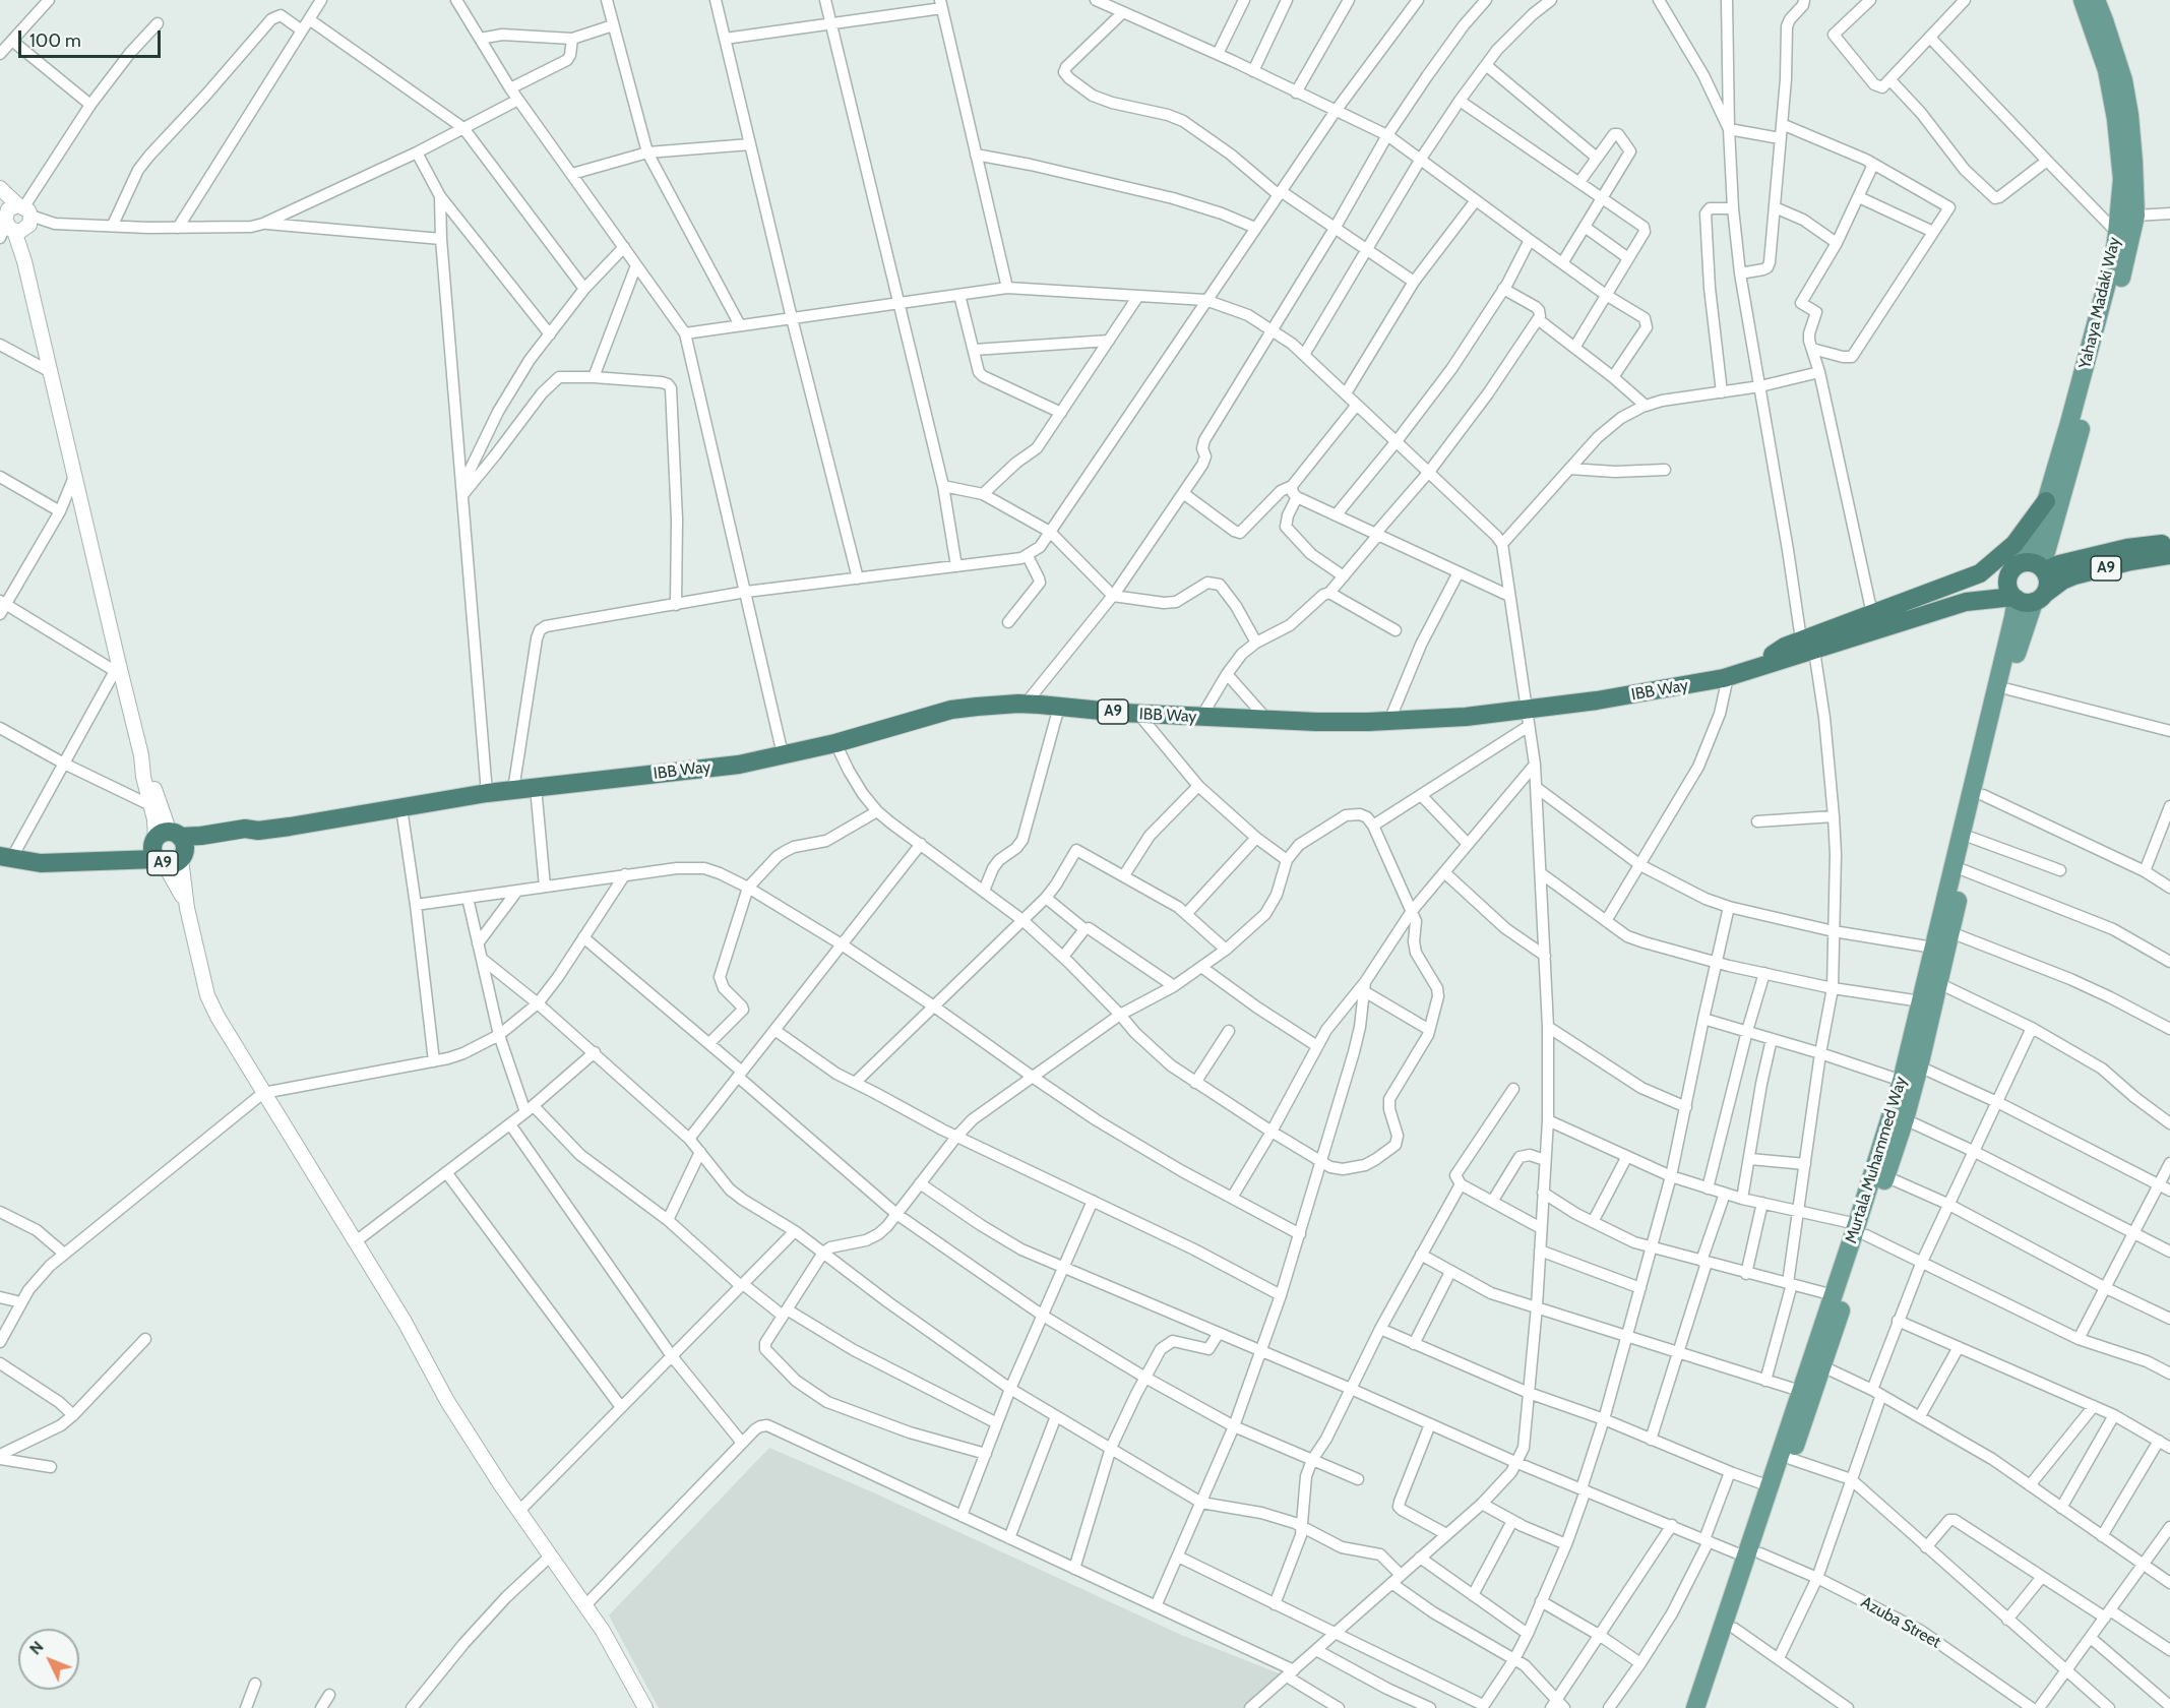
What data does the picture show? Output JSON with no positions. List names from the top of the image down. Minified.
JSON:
{"streets":{"highway":["A9","IBB Way"],"main road":["Yahaya Madaki Way","Murtala Muhammed Way"],"street":["Azuba Street"]},"crossings":[["Yahaya Madaki Way","A9"],["Yahaya Madaki Way","IBB Way"],["Yahaya Madaki Way","Murtala Muhammed Way"],["A9","IBB Way"],["A9","Murtala Muhammed Way"],["IBB Way","Murtala Muhammed Way"],["Murtala Muhammed Way","Azuba Street"]],"scale_bar":"100 m","north":"top left"}
